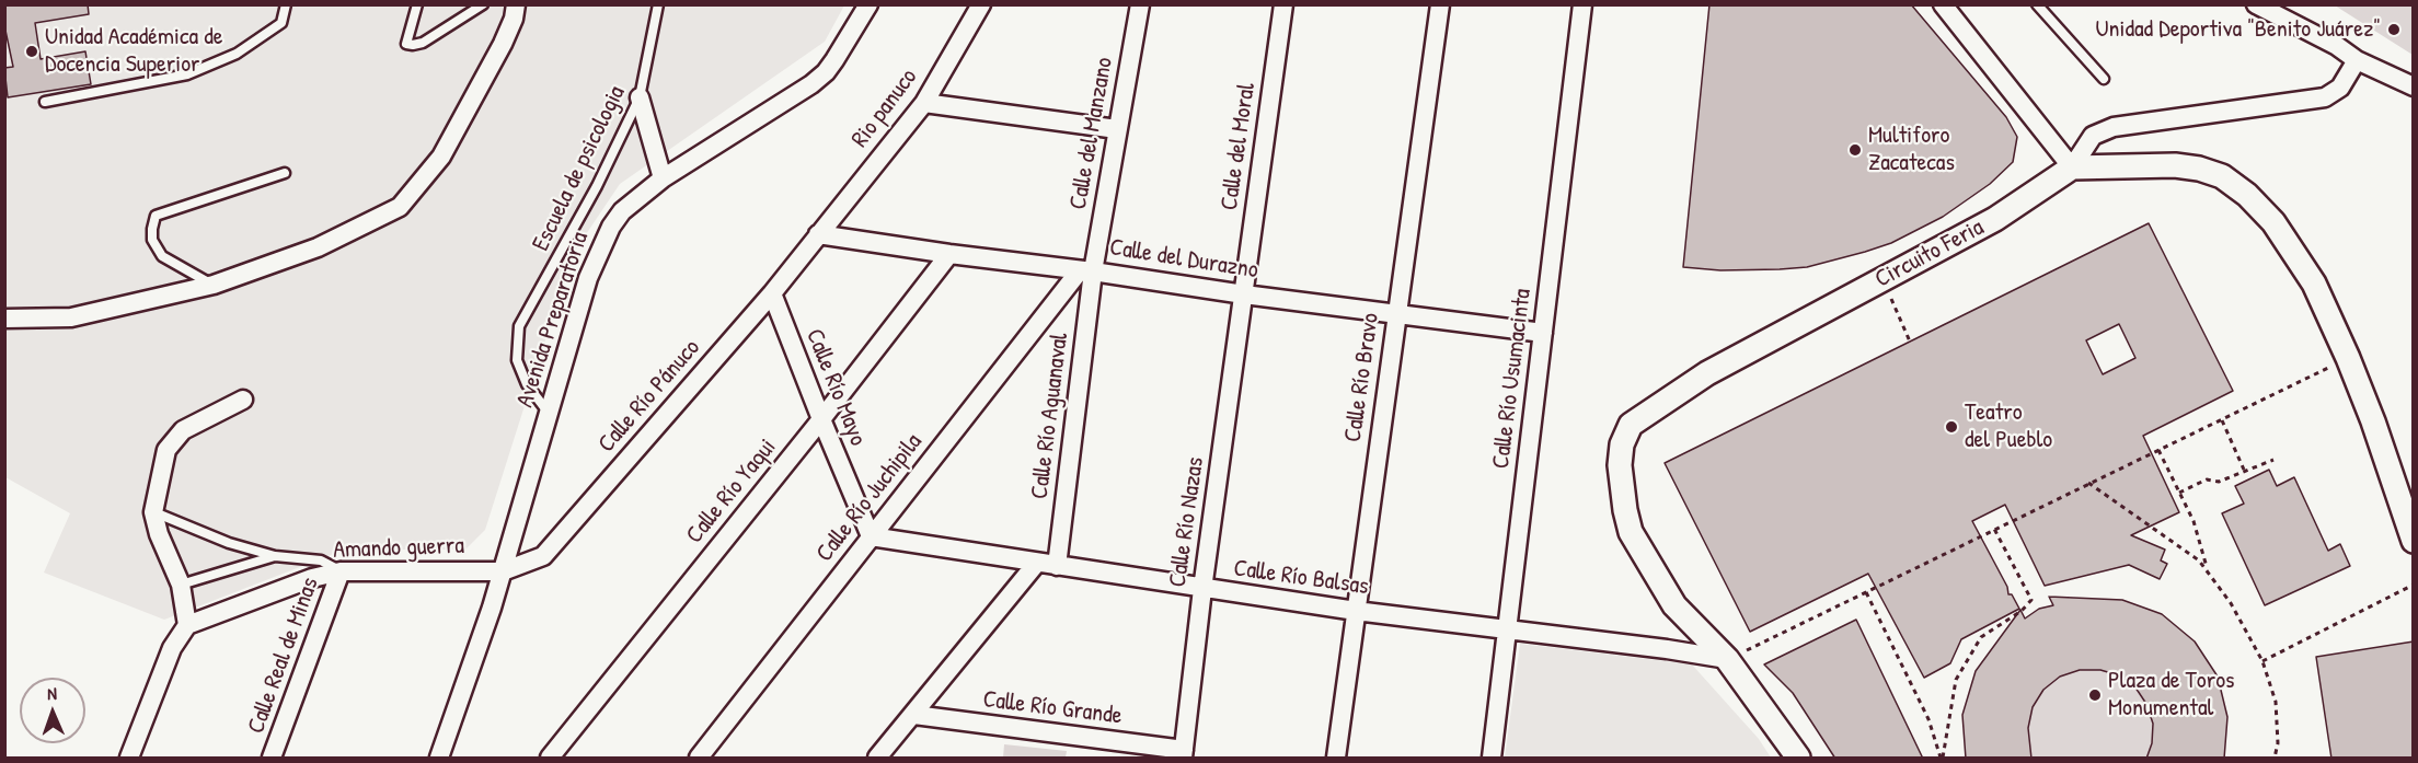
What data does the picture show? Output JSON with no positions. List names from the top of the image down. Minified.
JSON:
{"streets":{"street":["Rio panuco","Calle del Manzano","Calle del Moral","Circuito Feria","Calle del Durazno","Avenida Preparatoria","Calle Río Bravo","Calle Río Usumacinta","Calle Río Mayo","Calle Río Pánuco","Calle Río Aguanaval","Calle Río Yaqui","Calle Río Juchipila","Calle Río Nazas","Amando guerra","Calle Río Balsas","Calle Real de Minas","Calle Río Grande"],"lane":["Escuela de psicologia"]},"crossings":[["Rio panuco","Calle del Durazno"],["Rio panuco","Calle Río Pánuco"],["Calle del Manzano","Calle del Durazno"],["Calle del Manzano","Calle Río Aguanaval"],["Calle del Manzano","Calle Río Juchipila"],["Calle del Moral","Calle del Durazno"],["Calle del Moral","Calle Río Nazas"],["Escuela de psicologia","Avenida Preparatoria"],["Circuito Feria","Calle Río Balsas"],["Calle del Durazno","Calle Río Bravo"],["Calle del Durazno","Calle Río Usumacinta"],["Calle del Durazno","Calle Río Pánuco"],["Calle del Durazno","Calle Río Aguanaval"],["Calle del Durazno","Calle Río Yaqui"],["Calle del Durazno","Calle Río Juchipila"],["Calle del Durazno","Calle Río Nazas"],["Avenida Preparatoria","Calle Río Pánuco"],["Avenida Preparatoria","Amando guerra"],["Calle Río Bravo","Calle Río Balsas"],["Calle Río Usumacinta","Calle Río Balsas"],["Calle Río Mayo","Calle Río Pánuco"],["Calle Río Mayo","Calle Río Yaqui"],["Calle Río Mayo","Calle Río Juchipila"],["Calle Río Mayo","Calle Río Balsas"],["Calle Río Pánuco","Amando guerra"],["Calle Río Aguanaval","Calle Río Juchipila"],["Calle Río Aguanaval","Calle Río Balsas"],["Calle Río Juchipila","Calle Río Balsas"],["Calle Río Nazas","Calle Río Balsas"],["Calle Río Nazas","Calle Río Grande"],["Amando guerra","Calle Real de Minas"]],"places":["Unidad Deportiva \"Benito Juárez\"","Unidad Académica de Docencia Superior","Multiforo Zacatecas","Teatro del Pueblo","Plaza de Toros Monumental"],"north":"top"}
